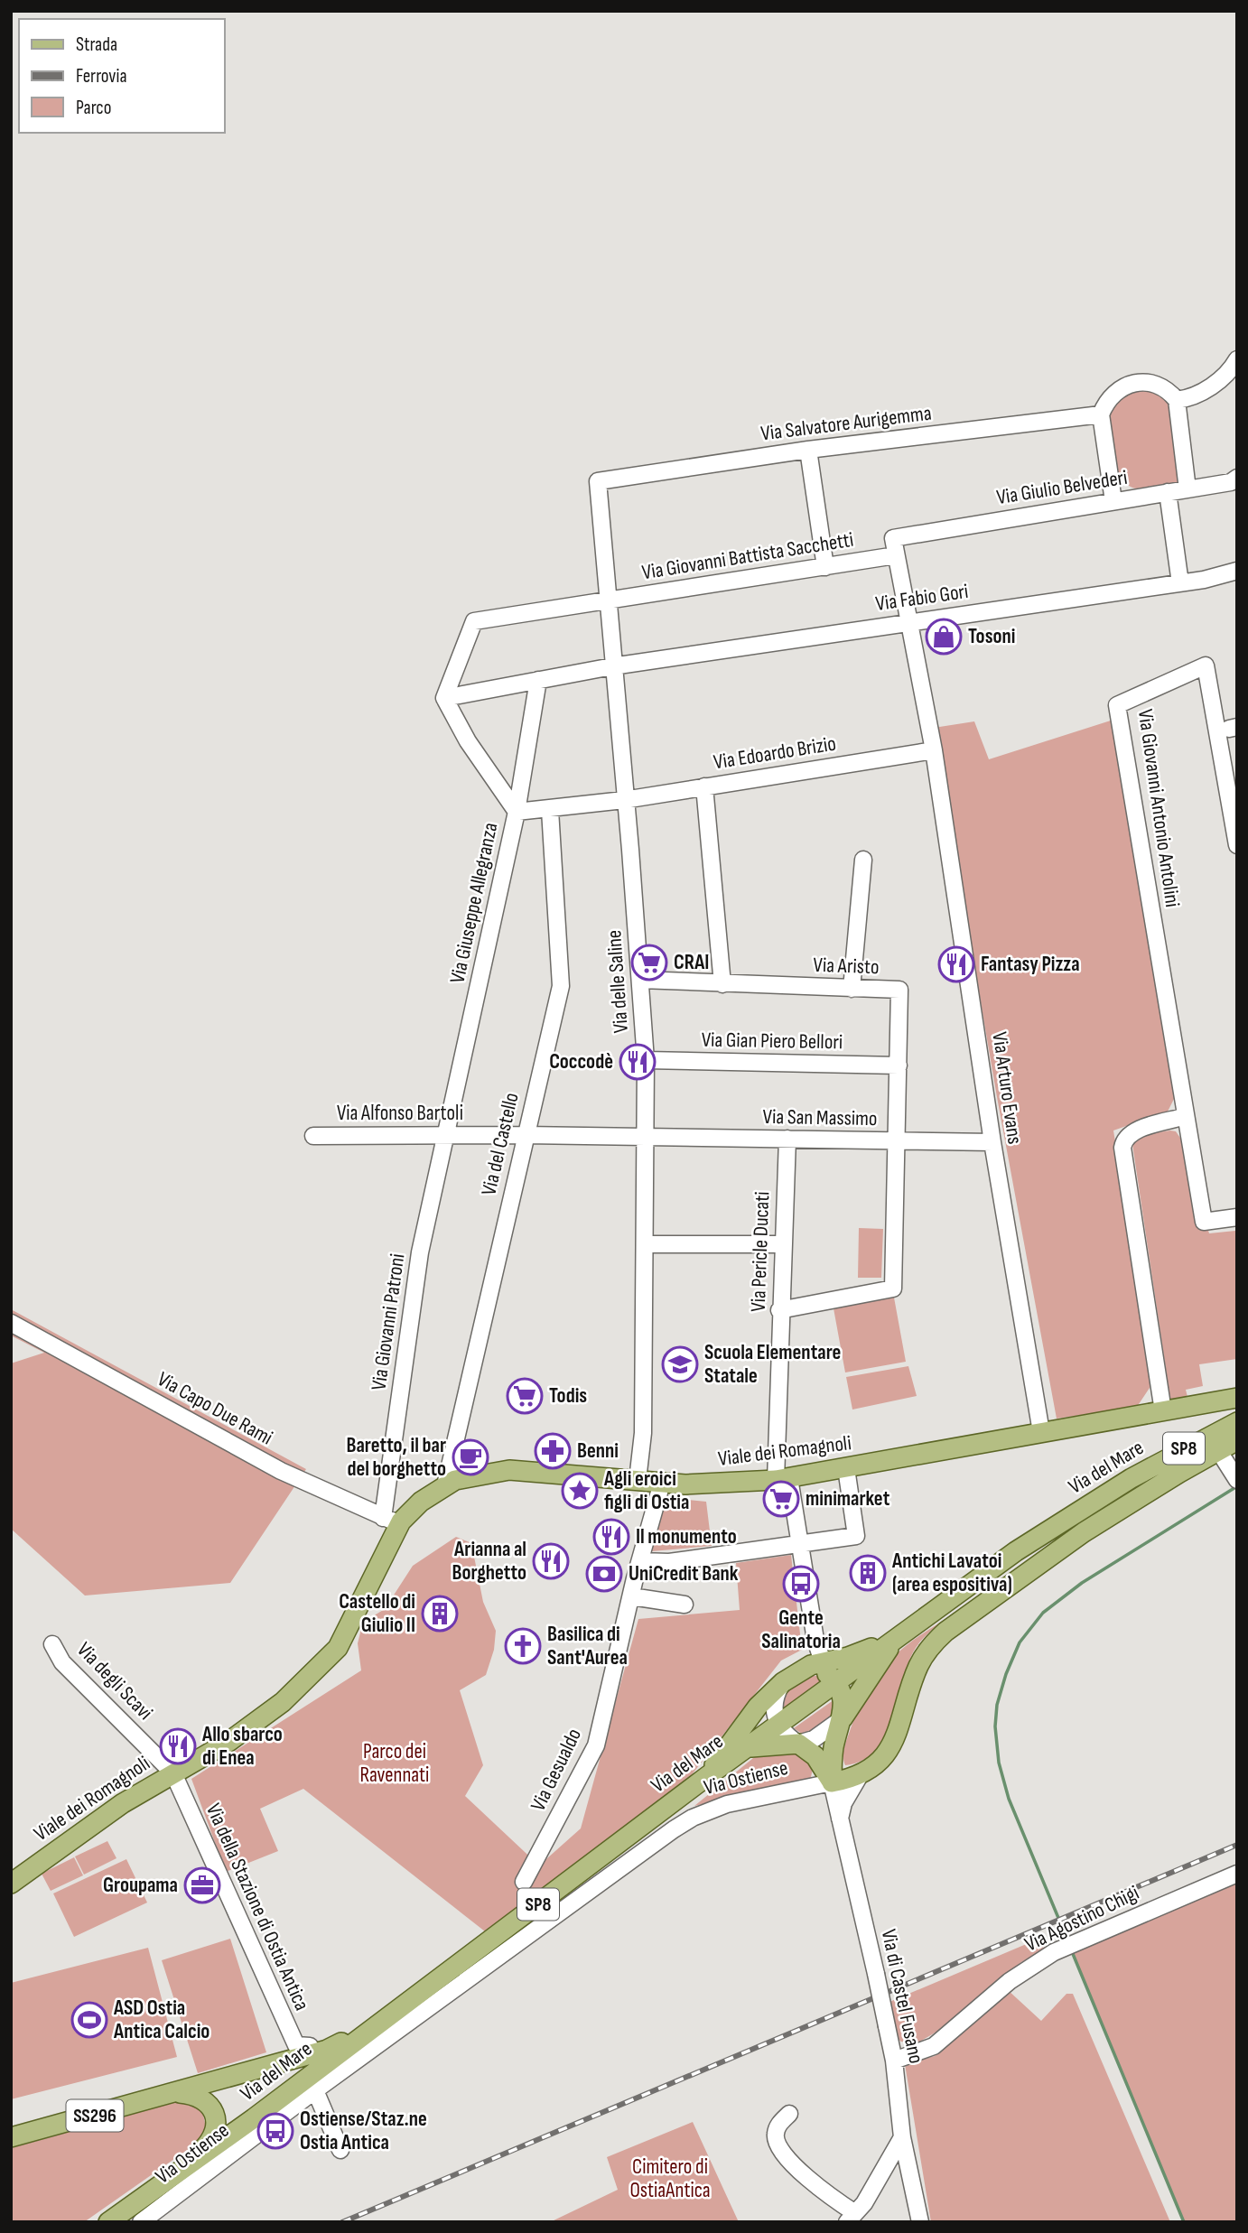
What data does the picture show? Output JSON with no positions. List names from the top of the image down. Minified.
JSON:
{"streets":{"main road":["SP8","Viale dei Romagnoli","Via del Mare","Via Ostiense","SS296"],"street":["Via Salvatore Aurigemma","Via Giulio Belvederi","Via Giovanni Battista Sacchetti","Via Fabio Gori","Via Edoardo Brizio","Via Giovanni Antonio Antolini","Via Giuseppe Allegranza","Via Aristo","Via delle Saline","Via Gian Piero Bellori","Via Arturo Evans","Via Alfonso Bartoli","Via San Massimo","Via del Castello","Via Pericle Ducati","Via Giovanni Patroni","Via Capo Due Rami","Via degli Scavi","Via Gesualdo","Via della Stazione di Ostia Antica","Via Agostino Chigi","Via di Castel Fusano"]},"crossings":[["Via Salvatore Aurigemma","Via delle Saline"],["Via Giulio Belvederi","Via Arturo Evans"],["Via Giovanni Battista Sacchetti","Via Fabio Gori"],["Via Giovanni Battista Sacchetti","Via delle Saline"],["Via Giovanni Battista Sacchetti","Via Arturo Evans"],["Via Fabio Gori","Via Giuseppe Allegranza"],["Via Fabio Gori","Via delle Saline"],["Via Fabio Gori","Via Arturo Evans"],["Via Edoardo Brizio","Via Giuseppe Allegranza"],["Via Edoardo Brizio","Via delle Saline"],["Via Edoardo Brizio","Via Arturo Evans"],["Via Edoardo Brizio","Via del Castello"],["Via Giuseppe Allegranza","Via Alfonso Bartoli"],["Via Giuseppe Allegranza","Via Giovanni Patroni"],["Via Aristo","Via delle Saline"],["Via Aristo","Via Gian Piero Bellori"],["Via Aristo","Via San Massimo"],["Via Aristo","Via Pericle Ducati"],["Via delle Saline","Via Gian Piero Bellori"],["Via delle Saline","Via Alfonso Bartoli"],["Via delle Saline","Via San Massimo"],["Via delle Saline","Viale dei Romagnoli"],["Via Arturo Evans","Via San Massimo"],["Via Arturo Evans","Viale dei Romagnoli"],["Via Alfonso Bartoli","Via San Massimo"],["Via Alfonso Bartoli","Via del Castello"],["Via Alfonso Bartoli","Via Giovanni Patroni"],["Via San Massimo","Via Pericle Ducati"],["Via del Castello","Viale dei Romagnoli"],["Via Pericle Ducati","Viale dei Romagnoli"],["Via Pericle Ducati","Via del Mare"],["Via Giovanni Patroni","Via Capo Due Rami"],["Via Giovanni Patroni","Viale dei Romagnoli"],["Via Capo Due Rami","Viale dei Romagnoli"],["Viale dei Romagnoli","Via degli Scavi"],["Viale dei Romagnoli","Via Gesualdo"],["Viale dei Romagnoli","Via della Stazione di Ostia Antica"],["Via del Mare","SS296"],["Via degli Scavi","Via della Stazione di Ostia Antica"],["Via Ostiense","Via di Castel Fusano"],["Via della Stazione di Ostia Antica","SS296"],["Via Agostino Chigi","Via di Castel Fusano"]],"parks":["Parco dei Ravennati","Cimitero di OstiaAntica"],"places":{"shop":["Tosoni"],"supermarket":["CRAI","Todis","minimarket"],"restaurant":["Fantasy Pizza","Coccodè","Il monumento","Arianna al Borghetto","Allo sbarco di Enea"],"school or university":["Scuola Elementare Statale"],"pharmacy":["Benni"],"cafe":["Baretto, il bar del borghetto"],"place":["Agli eroici figli di Ostia"],"building":["Antichi Lavatoi (area espositiva)","Castello di Giulio II"],"bank":["UniCredit Bank"],"bus stop":["Gente Salinatoria","Ostiense/Staz.ne Ostia Antica"],"church":["Basilica di Sant'Aurea"],"office":["Groupama"],"sports":["ASD Ostia Antica Calcio"]},"legend":["Strada","Ferrovia","Parco"]}
